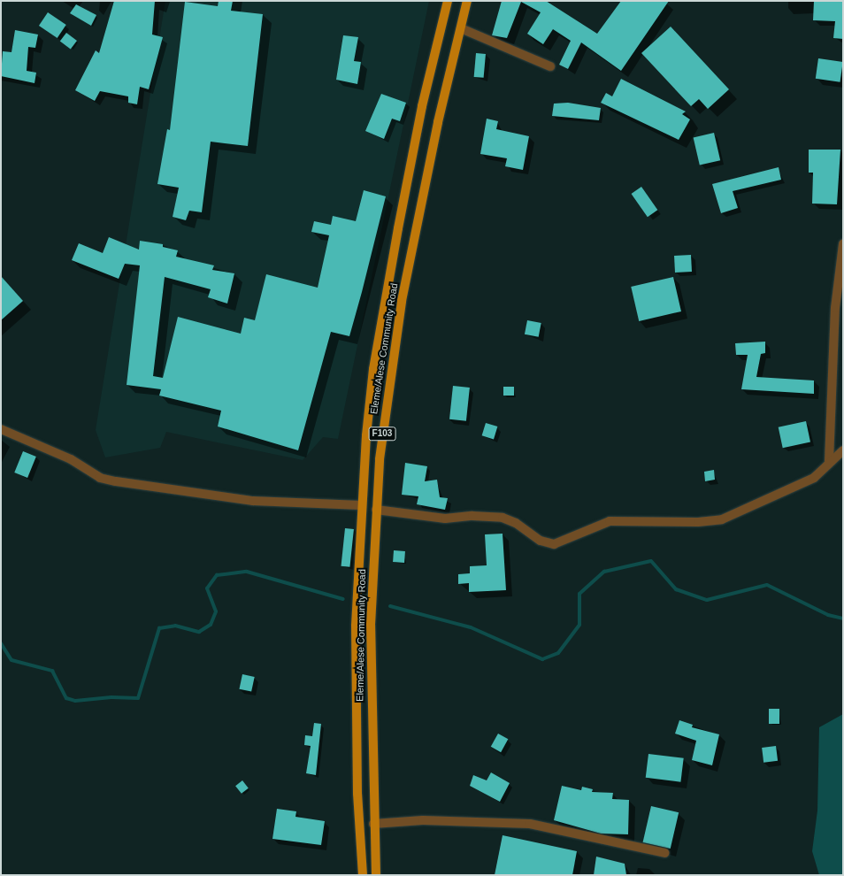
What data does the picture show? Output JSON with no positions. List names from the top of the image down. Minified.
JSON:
{"streets":{"main road":["Eleme/Alese Community Road","F103"]}}
